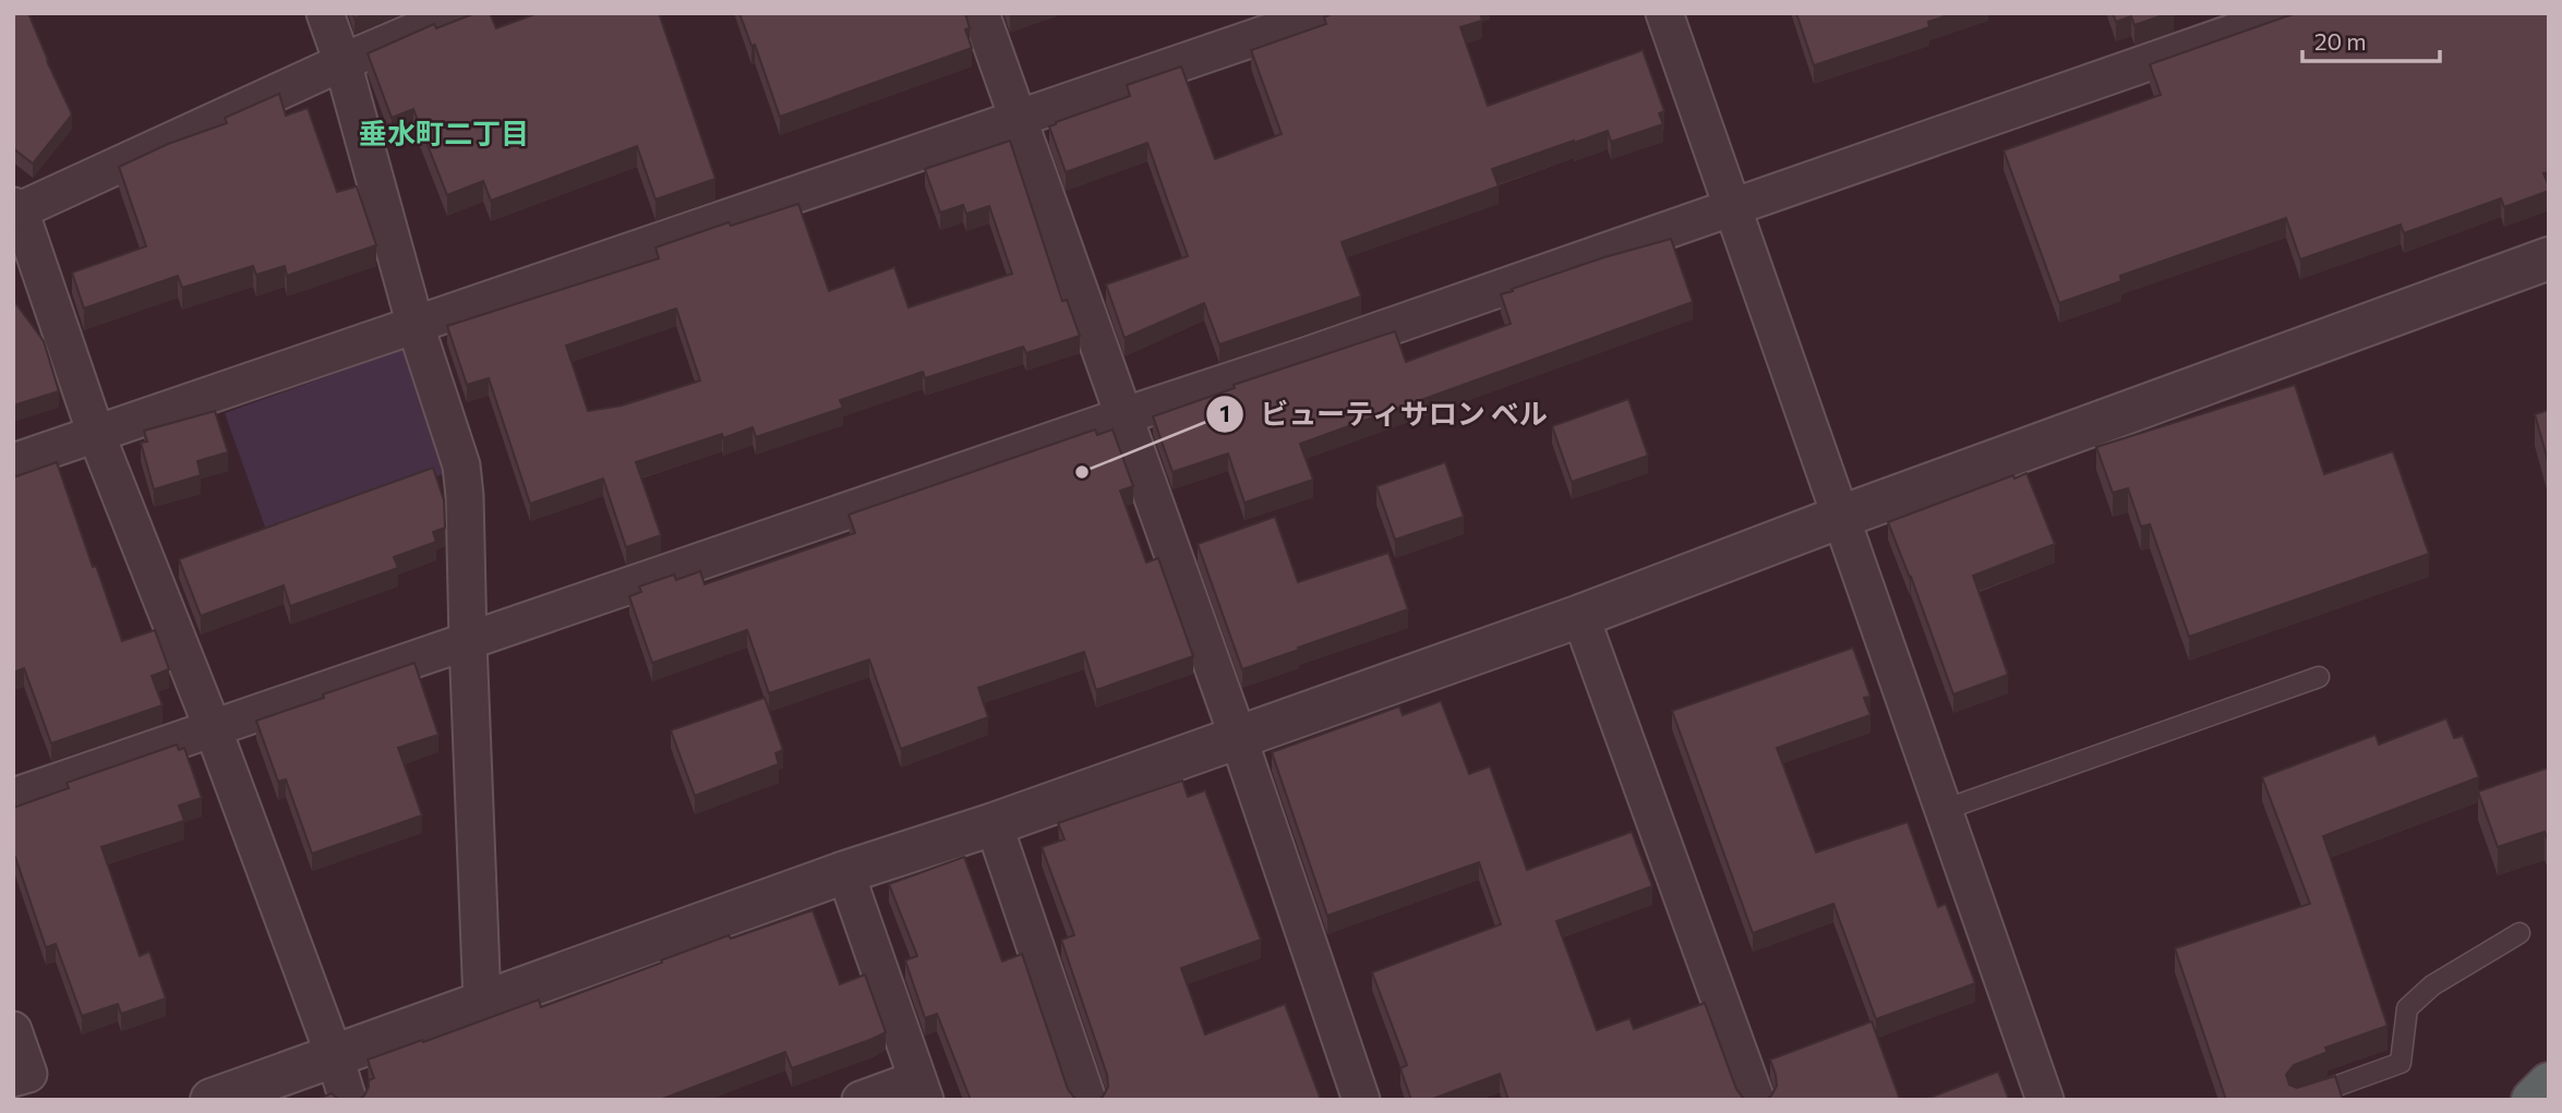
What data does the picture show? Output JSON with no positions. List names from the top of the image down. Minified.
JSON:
{"districts":["垂水町二丁目"],"places":["ビューティサロン ベル"],"scale_bar":"20 m"}
